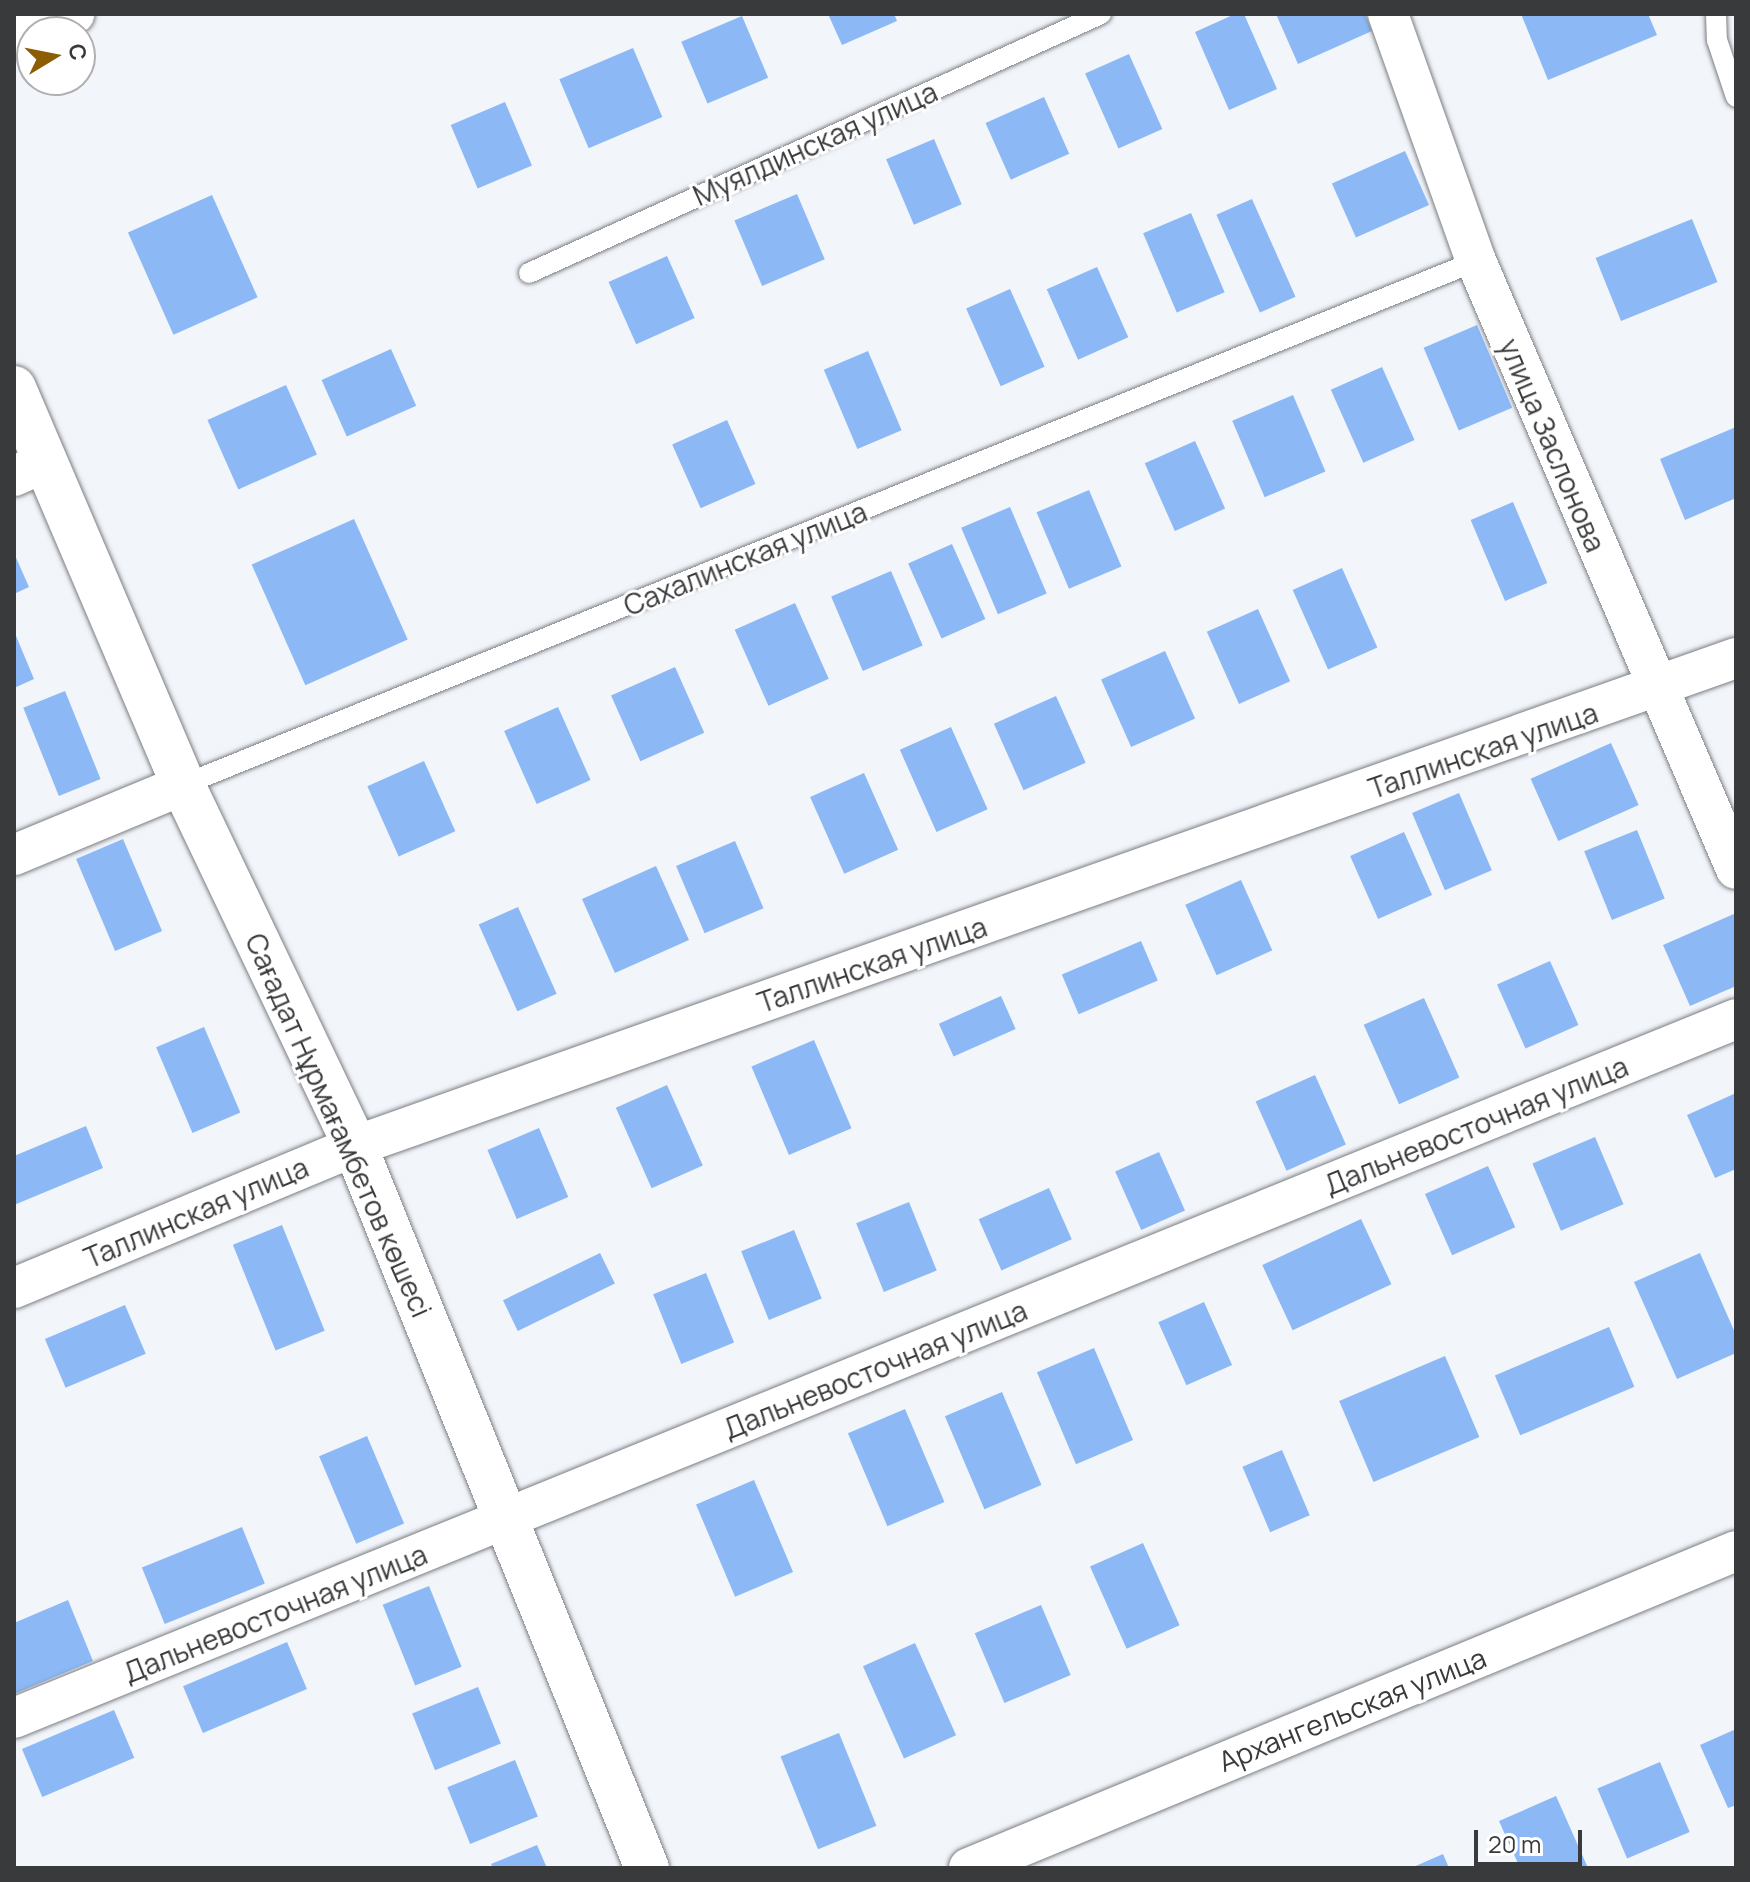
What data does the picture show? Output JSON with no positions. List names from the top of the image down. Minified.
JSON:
{"streets":{"main road":["Сағадат Нұрмағамбетов көшесі"],"street":["улица Заслонова","Сахалинская улица","Таллинская улица","Дальневосточная улица","Архангельская улица"],"lane":["Муялдинская улица"]},"crossings":[["улица Заслонова","Сахалинская улица"],["улица Заслонова","Таллинская улица"],["Сахалинская улица","Сағадат Нұрмағамбетов көшесі"],["Таллинская улица","Сағадат Нұрмағамбетов көшесі"],["Сағадат Нұрмағамбетов көшесі","Дальневосточная улица"]],"scale_bar":"20 m","north":"right"}
